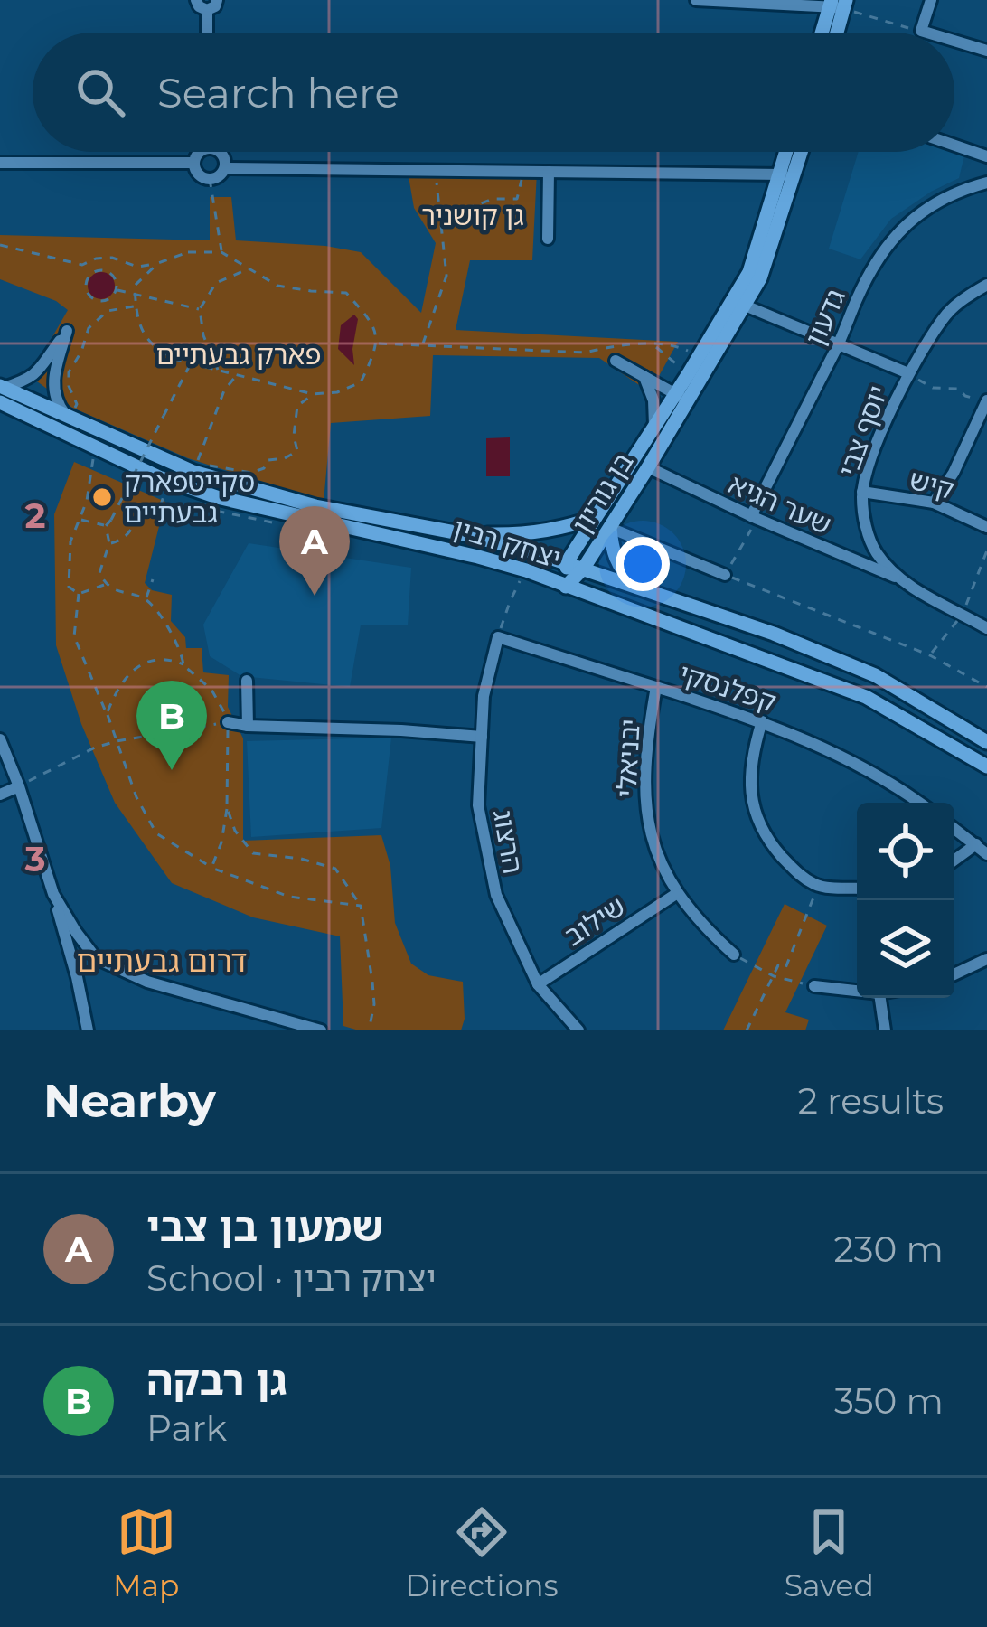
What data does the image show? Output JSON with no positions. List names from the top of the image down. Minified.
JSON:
{"streets":{"main road":["בן גוריון","יצחק רבין"],"street":["גדעון","יוסף צבי","קיש","שער הגיא","קפלנסקי","יבניאלי","הרצוג","שילוב"]},"crossings":[["גדעון","שער הגיא"],["יוסף צבי","קיש"],["יוסף צבי","שער הגיא"],["בן גוריון","שער הגיא"],["בן גוריון","יצחק רבין"],["קפלנסקי","יבניאלי"],["קפלנסקי","הרצוג"],["יבניאלי","שילוב"],["הרצוג","שילוב"]],"districts":["דרום גבעתיים"],"parks":["גן קושניר","פארק גבעתיים"],"places":["סקייטפארק גבעתיים"],"page":{"search":"Search here","pins":["A","B"],"heading":["Nearby","2 results"],"list":[{"mark":"A","name":"שמעון בן צבי","note":"School · יצחק רבין","value":"230 m"},{"mark":"B","name":"גן רבקה","note":"Park","value":"350 m"}],"nav":["Map","Directions","Saved"]},"grid":{"rows":["2","3"]}}
